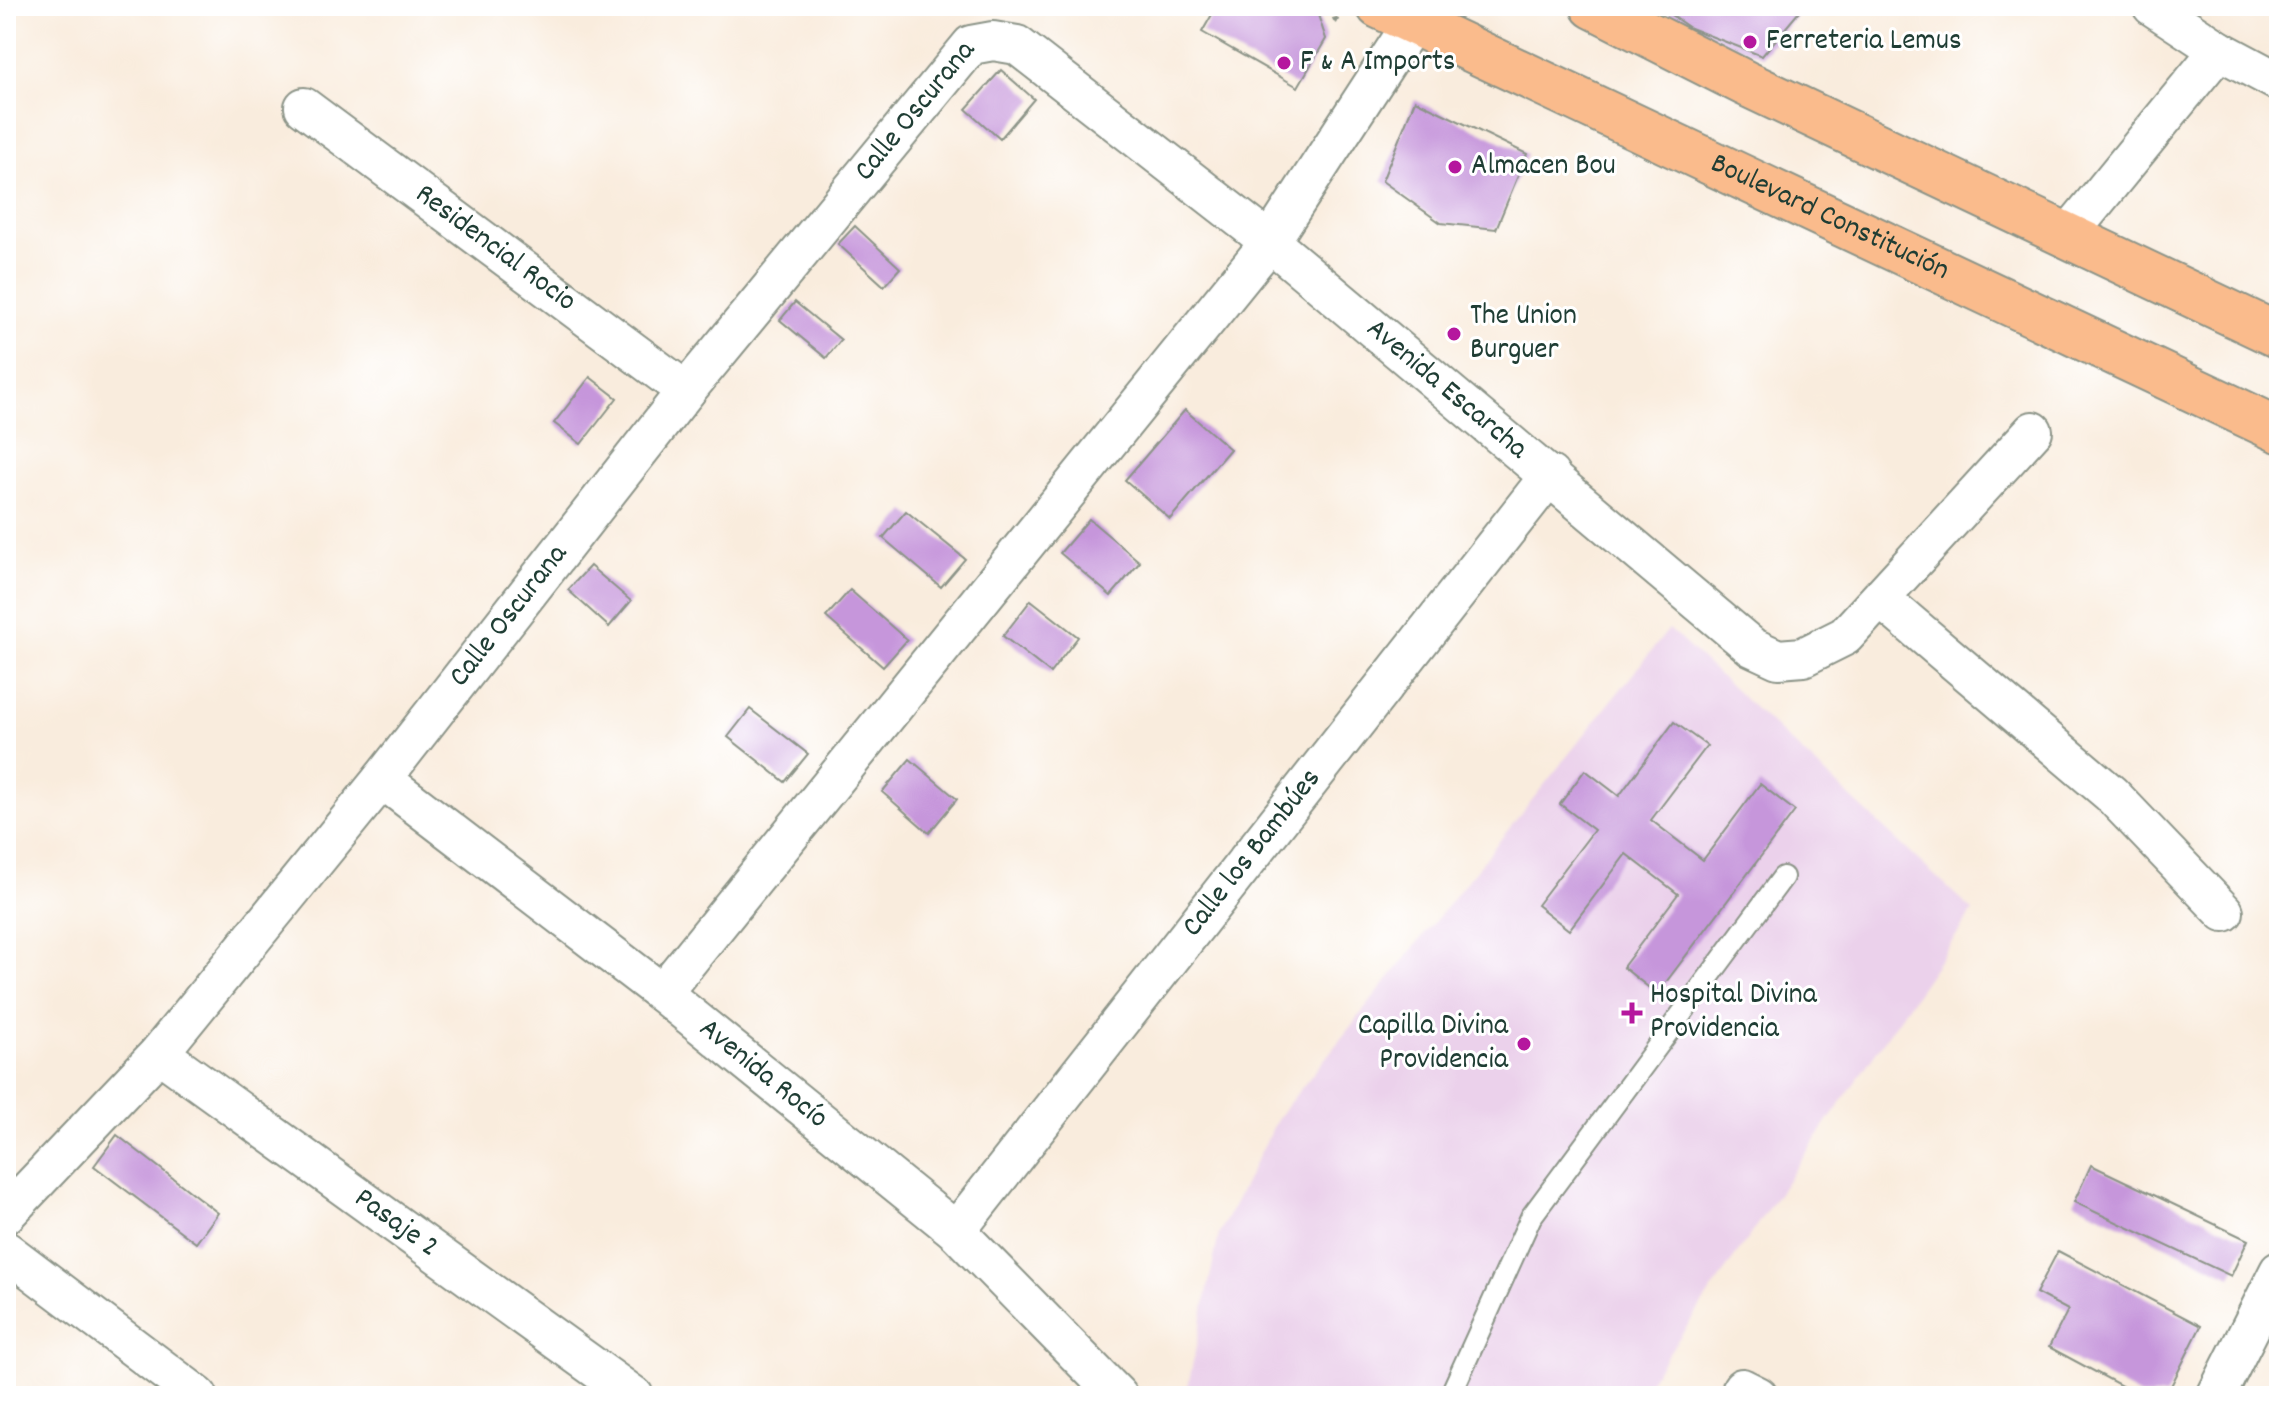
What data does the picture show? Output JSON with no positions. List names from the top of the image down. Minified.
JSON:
{"streets":{"highway":["Boulevard Constitución"],"street":["Calle Oscurana","Residencial Rocio","Avenida Escarcha","Calle los Bambúes","Avenida Rocío","Pasaje 2"]},"crossings":[["Calle Oscurana","Residencial Rocio"],["Calle Oscurana","Avenida Escarcha"],["Calle Oscurana","Avenida Rocío"],["Calle Oscurana","Pasaje 2"],["Avenida Escarcha","Calle los Bambúes"],["Calle los Bambúes","Avenida Rocío"]],"places":{"other":["Ferreteria Lemus","F & A Imports","Almacen Bou","The Union Burguer","Capilla Divina Providencia"],"health":["Hospital Divina Providencia"]}}
